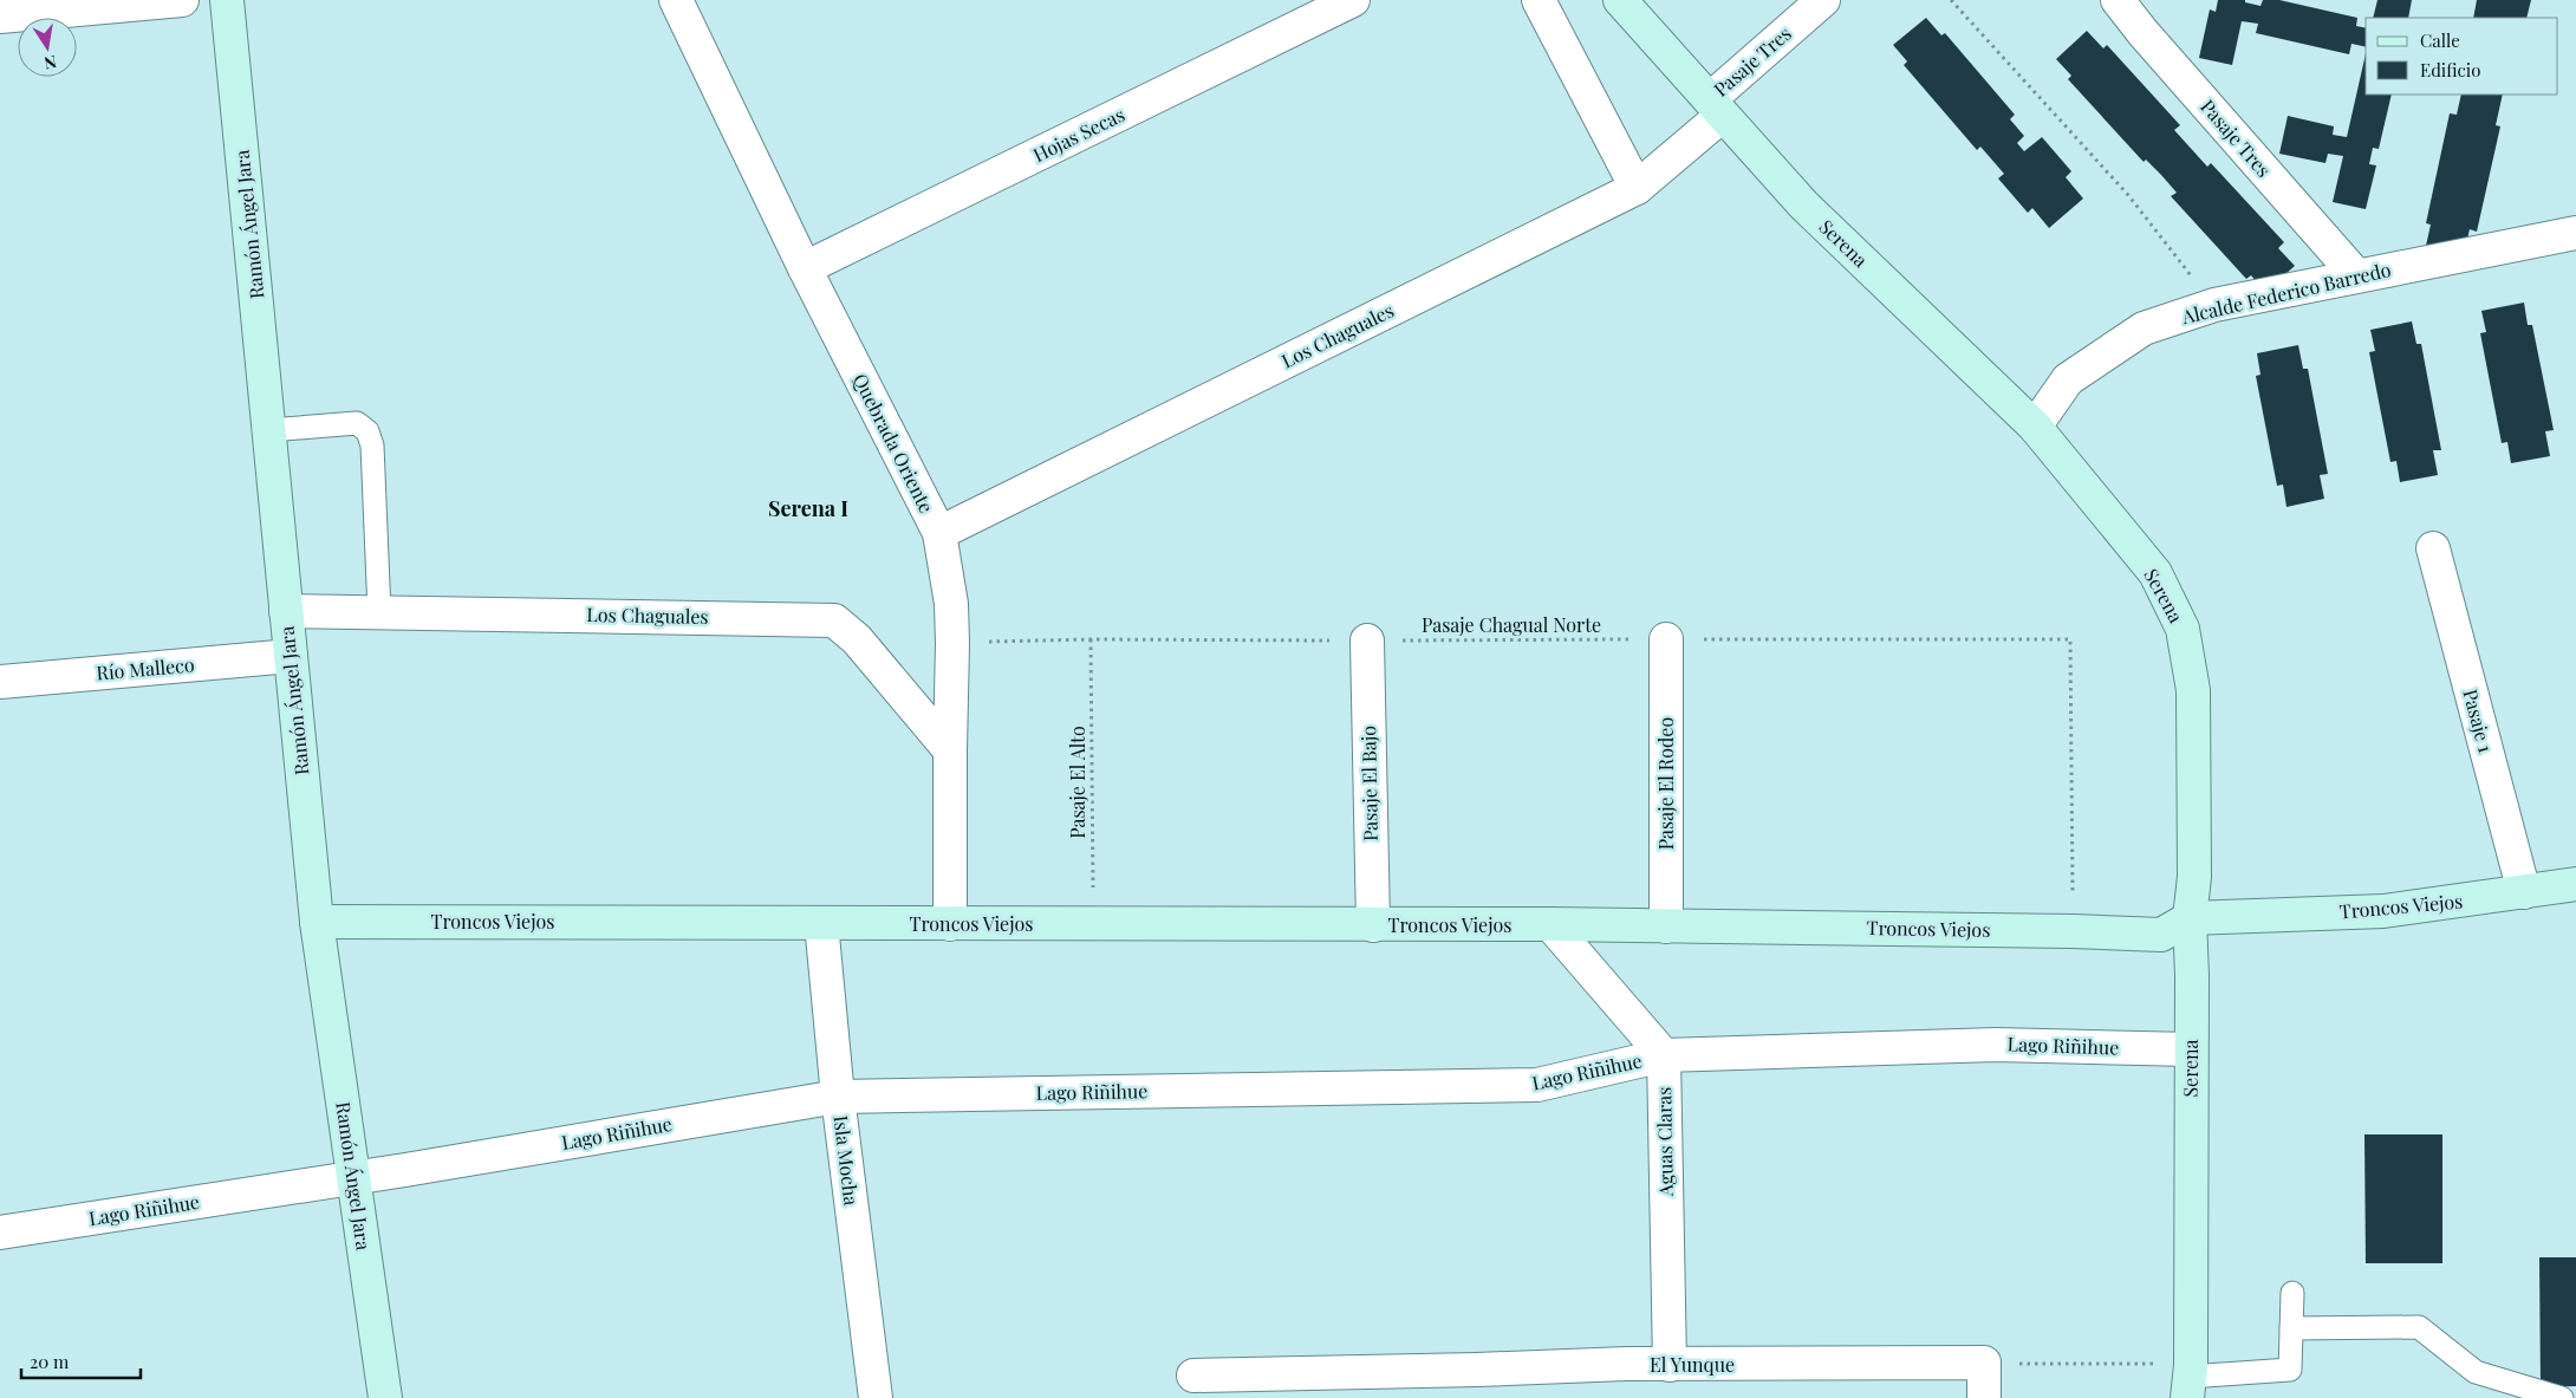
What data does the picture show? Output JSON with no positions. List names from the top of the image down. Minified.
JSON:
{"streets":{"street":["Pasaje Tres","Hojas Secas","Ramón Ángel Jara","Serena","Alcalde Federico Barredo","Los Chaguales","Quebrada Oriente","Río Malleco","Pasaje 1","Pasaje El Bajo","Pasaje El Rodeo","Troncos Viejos","Lago Riñihue","Aguas Claras","Isla Mocha","El Yunque"],"path":["Pasaje Chagual Norte","Pasaje El Alto"]},"crossings":[["Pasaje Tres","Serena"],["Pasaje Tres","Alcalde Federico Barredo"],["Pasaje Tres","Los Chaguales"],["Hojas Secas","Quebrada Oriente"],["Ramón Ángel Jara","Los Chaguales"],["Ramón Ángel Jara","Río Malleco"],["Ramón Ángel Jara","Troncos Viejos"],["Ramón Ángel Jara","Lago Riñihue"],["Serena","Alcalde Federico Barredo"],["Serena","Los Chaguales"],["Serena","Troncos Viejos"],["Serena","Lago Riñihue"],["Los Chaguales","Quebrada Oriente"],["Quebrada Oriente","Pasaje Chagual Norte"],["Quebrada Oriente","Troncos Viejos"],["Pasaje Chagual Norte","Pasaje El Alto"],["Pasaje Chagual Norte","Pasaje El Bajo"],["Pasaje Chagual Norte","Pasaje El Rodeo"],["Pasaje Chagual Norte","Troncos Viejos"],["Pasaje 1","Troncos Viejos"],["Pasaje El Alto","Troncos Viejos"],["Pasaje El Bajo","Troncos Viejos"],["Pasaje El Rodeo","Troncos Viejos"],["Troncos Viejos","Isla Mocha"],["Lago Riñihue","Aguas Claras"],["Lago Riñihue","Isla Mocha"],["Aguas Claras","El Yunque"]],"districts":["Serena I"],"legend":["Calle","Edificio"],"scale_bar":"20 m","north":"bottom"}
